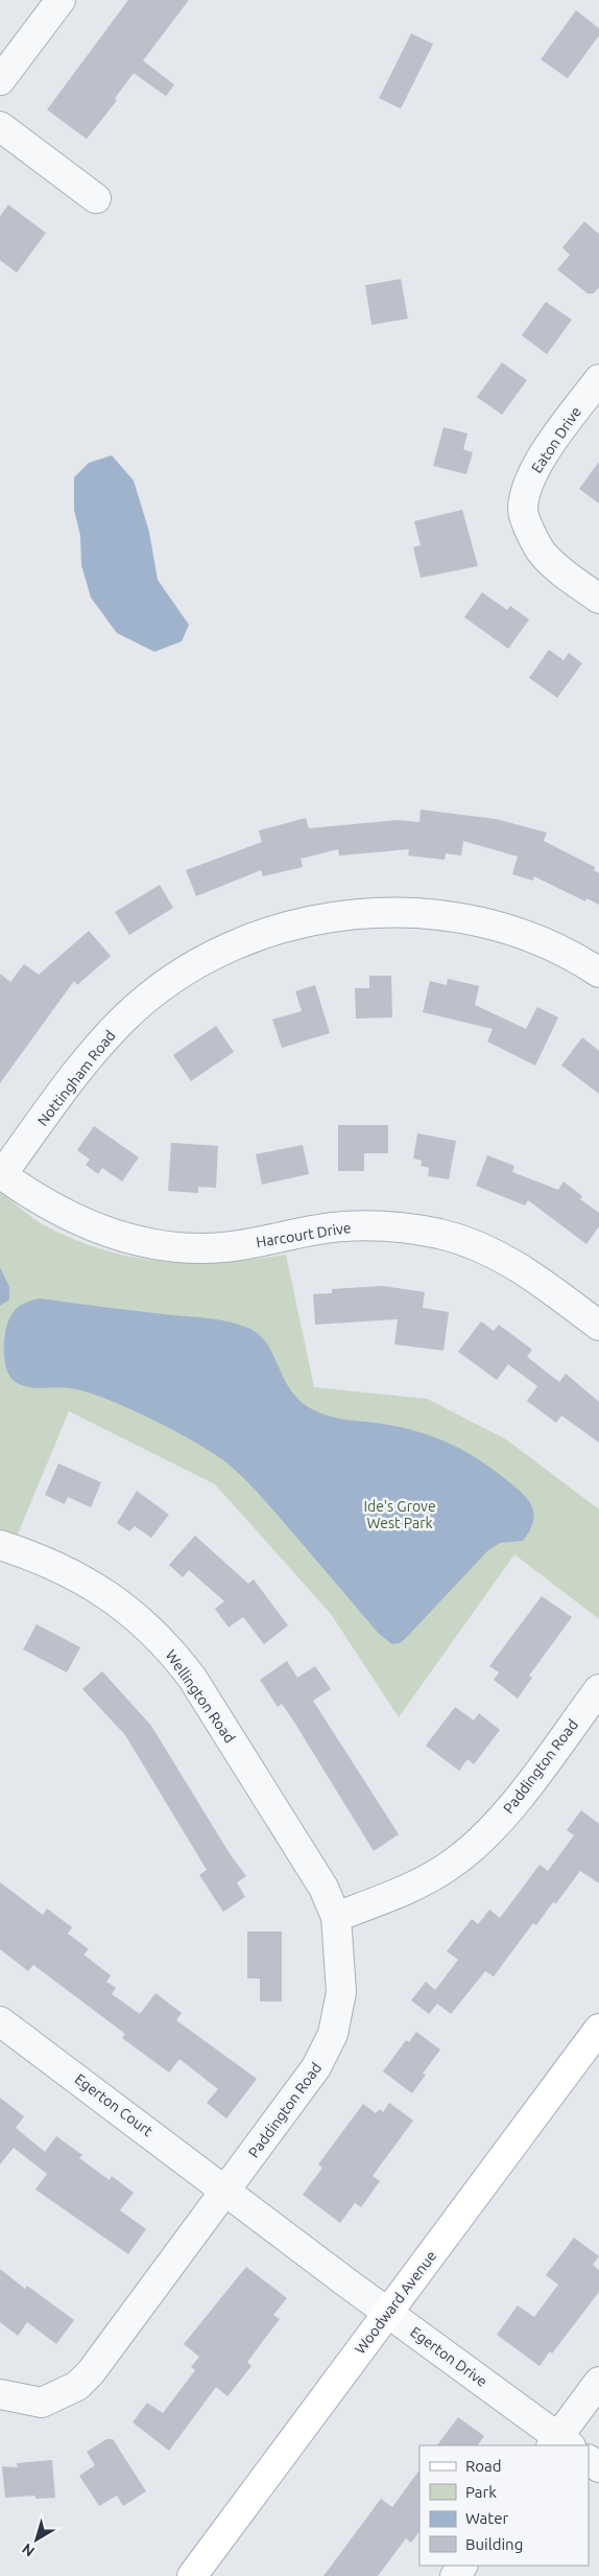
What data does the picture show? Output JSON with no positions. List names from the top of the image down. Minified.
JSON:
{"streets":{"main road":["Woodward Avenue"],"street":["Eaton Drive","Nottingham Road","Harcourt Drive","Wellington Road","Paddington Road","Egerton Court","Egerton Drive"]},"crossings":[["Nottingham Road","Harcourt Drive"],["Wellington Road","Paddington Road"],["Paddington Road","Egerton Court"],["Paddington Road","Egerton Drive"],["Egerton Court","Egerton Drive"],["Woodward Avenue","Egerton Drive"]],"parks":["Ide's Grove West Park"],"legend":["Road","Park","Water","Building"],"north":"bottom left"}
